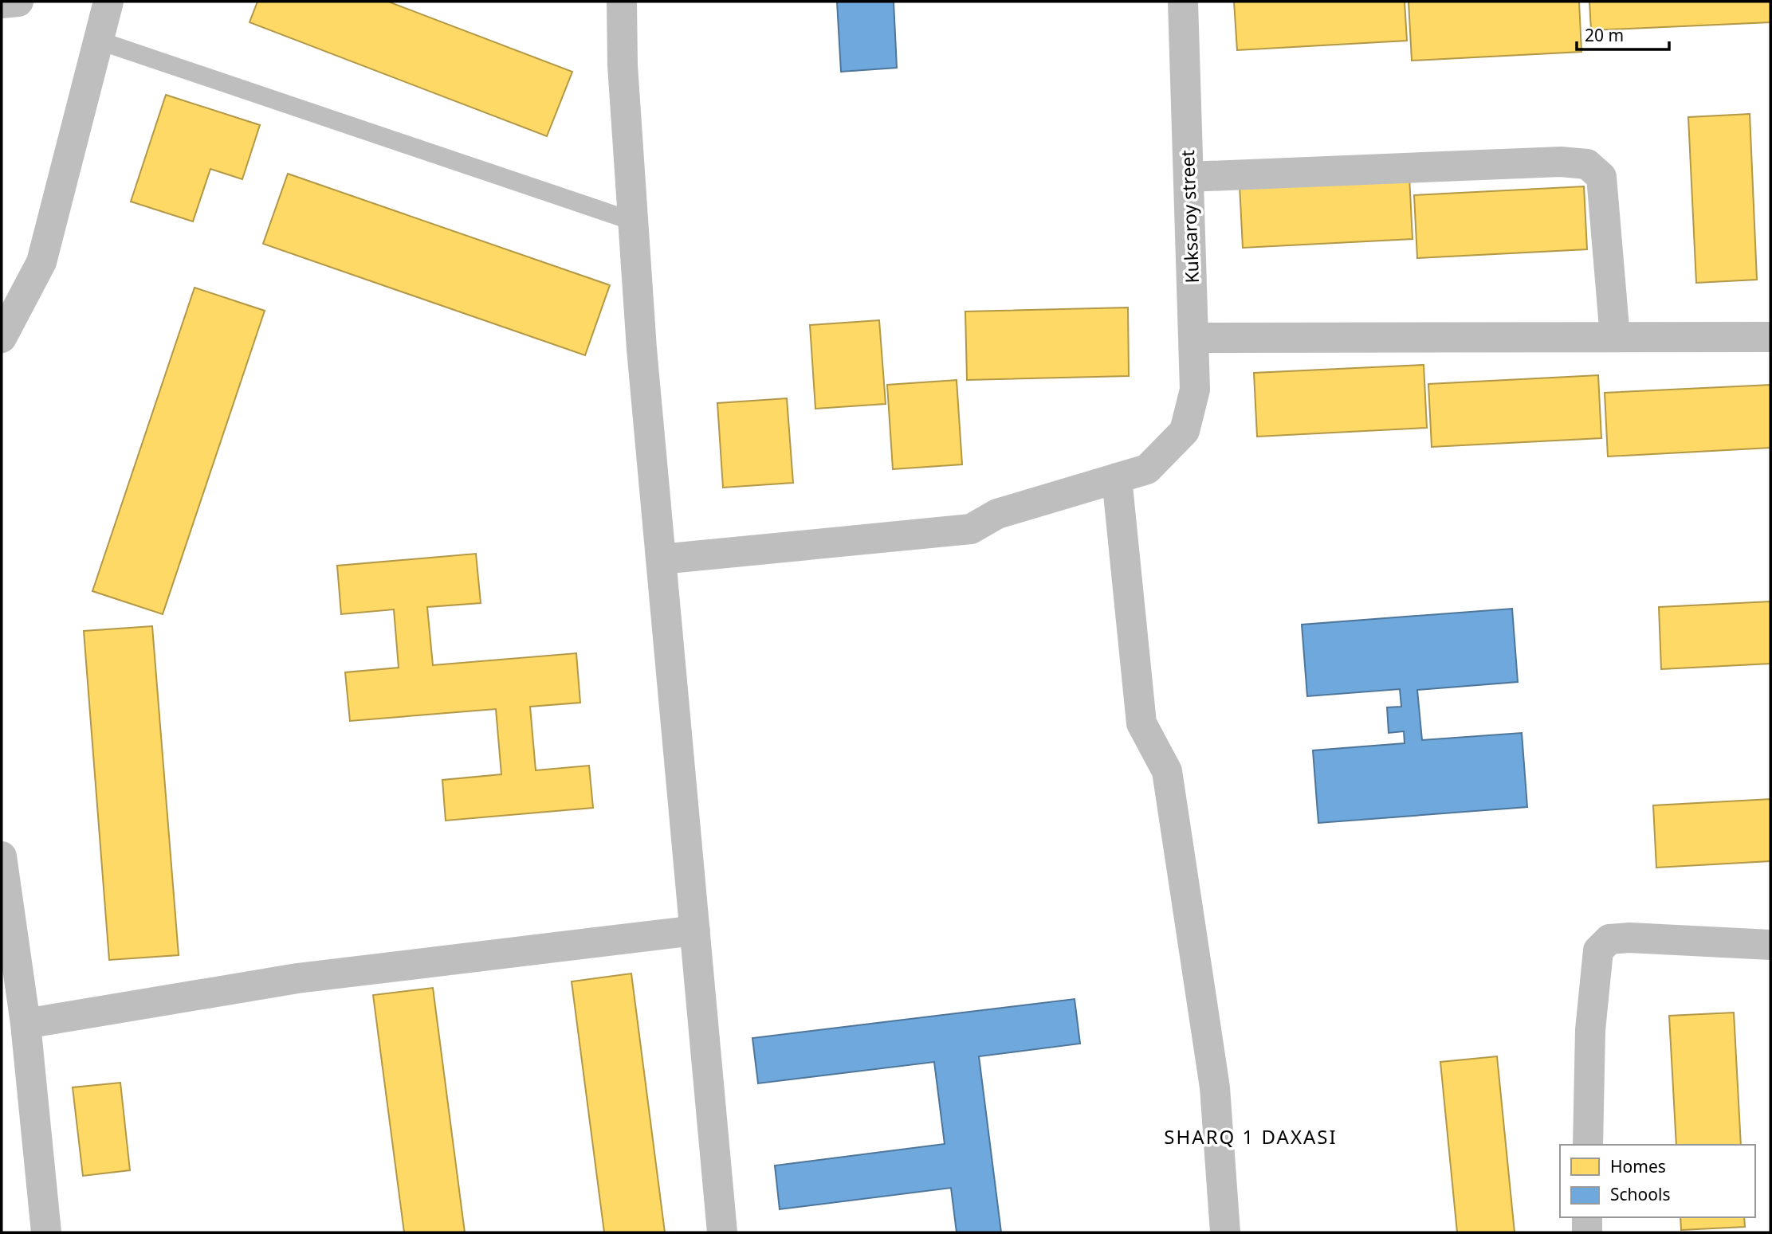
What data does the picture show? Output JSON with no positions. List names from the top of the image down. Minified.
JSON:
{"streets":{"street":["Kuksaroy street"]},"districts":["SHARQ 1 DAXASI"],"legend":["Homes","Schools"],"scale_bar":"20 m"}
